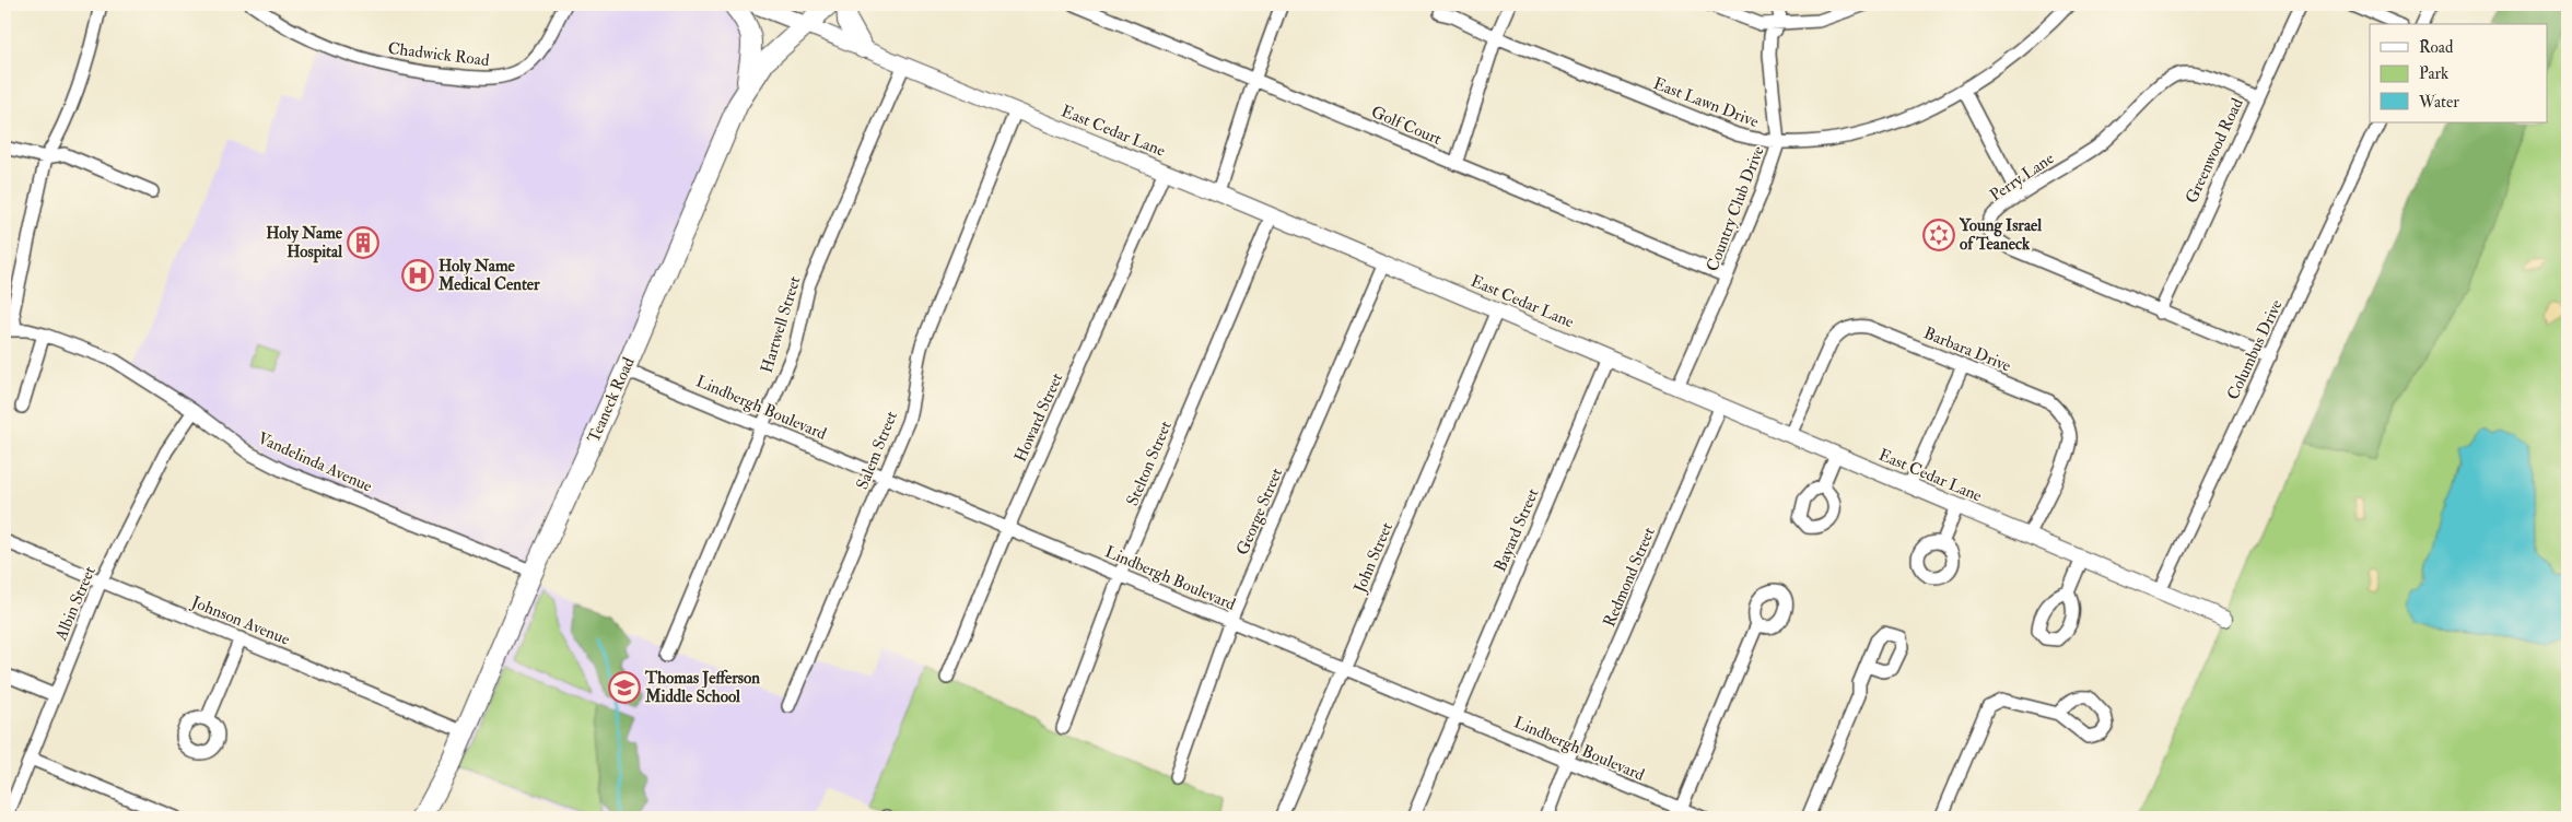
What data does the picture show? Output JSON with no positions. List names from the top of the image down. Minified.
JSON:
{"streets":{"main road":["Teaneck Road"],"street":["Chadwick Road","East Lawn Drive","Golf Court","East Cedar Lane","Greenwood Road","Perry Lane","Country Club Drive","Hartwell Street","Barbara Drive","Columbus Drive","Lindbergh Boulevard","Howard Street","Salem Street","Vandelinda Avenue","Stelton Street","George Street","Bayard Street","John Street","Redmond Street","Albin Street","Johnson Avenue"]},"crossings":[["East Lawn Drive","Country Club Drive"],["Golf Court","Country Club Drive"],["East Cedar Lane","Country Club Drive"],["East Cedar Lane","Hartwell Street"],["East Cedar Lane","Barbara Drive"],["East Cedar Lane","Columbus Drive"],["East Cedar Lane","Teaneck Road"],["East Cedar Lane","Howard Street"],["East Cedar Lane","Salem Street"],["East Cedar Lane","Stelton Street"],["East Cedar Lane","George Street"],["East Cedar Lane","Bayard Street"],["East Cedar Lane","John Street"],["East Cedar Lane","Redmond Street"],["Greenwood Road","Perry Lane"],["Perry Lane","Columbus Drive"],["Hartwell Street","Lindbergh Boulevard"],["Teaneck Road","Lindbergh Boulevard"],["Teaneck Road","Vandelinda Avenue"],["Teaneck Road","Johnson Avenue"],["Lindbergh Boulevard","Howard Street"],["Lindbergh Boulevard","Salem Street"],["Lindbergh Boulevard","Stelton Street"],["Lindbergh Boulevard","George Street"],["Lindbergh Boulevard","Bayard Street"],["Lindbergh Boulevard","John Street"],["Lindbergh Boulevard","Redmond Street"],["Vandelinda Avenue","Albin Street"],["Albin Street","Johnson Avenue"]],"places":{"synagogue":["Young Israel of Teaneck"],"building":["Holy Name Hospital"],"hospital":["Holy Name Medical Center"],"school or university":["Thomas Jefferson Middle School"]},"legend":["Road","Park","Water"]}
